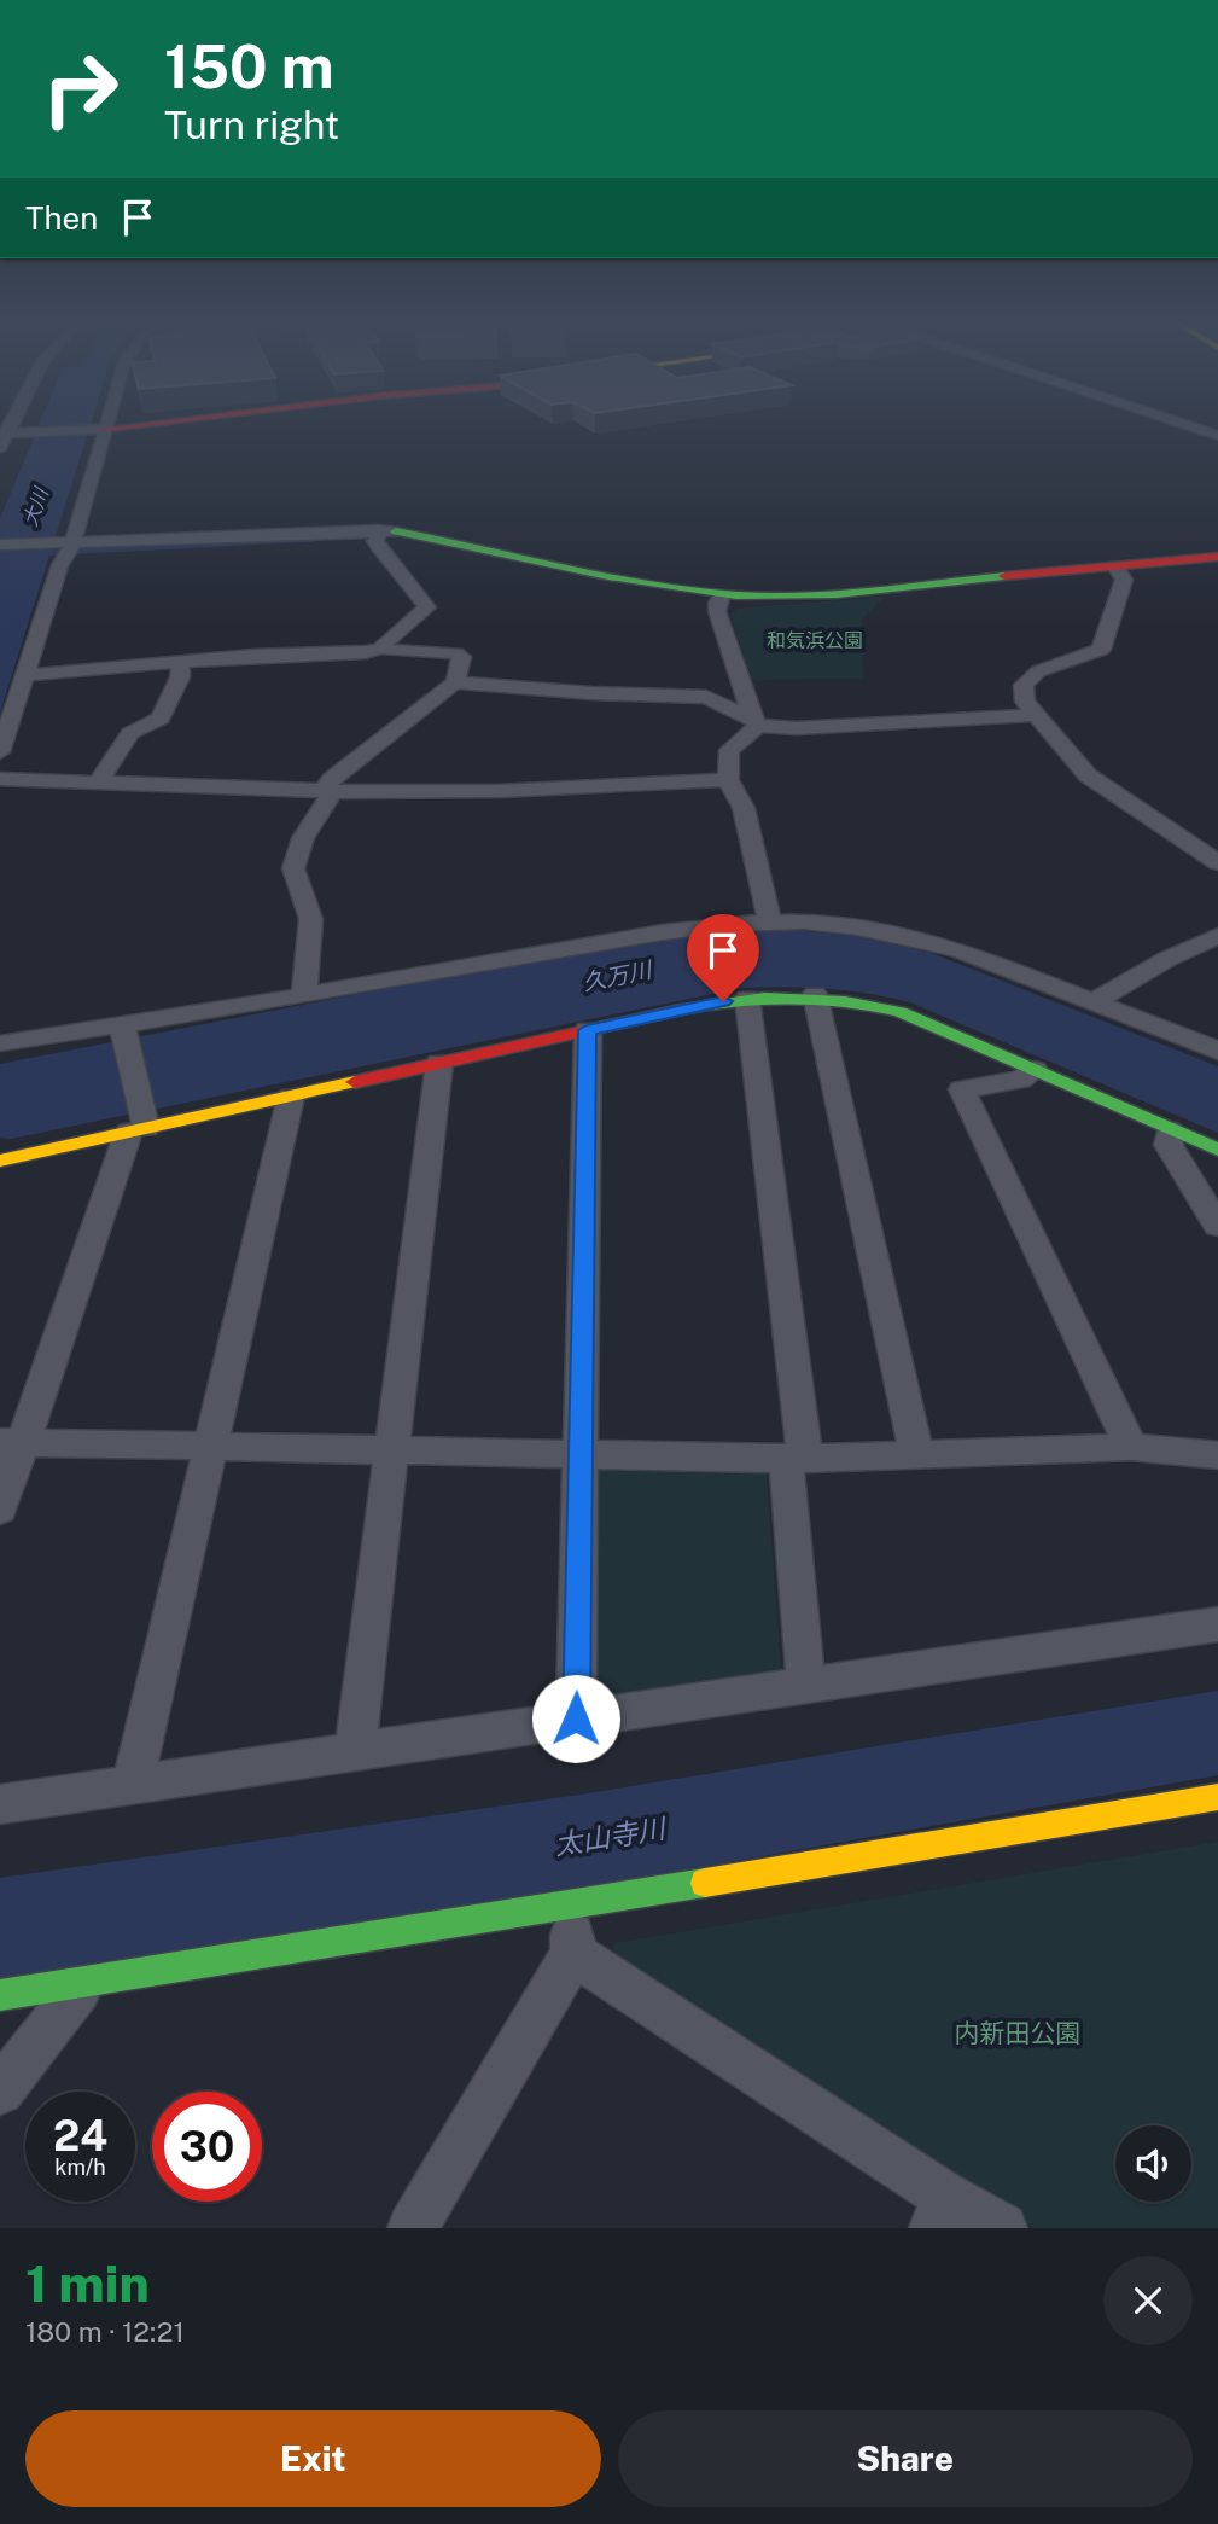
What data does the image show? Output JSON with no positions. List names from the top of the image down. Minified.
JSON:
{"water":["大川","久万川","太山寺川"],"parks":["和気浜公園","内新田公園"],"page":{"turn":["150 m","Turn right"],"then":"Then","speed":"24 km/h","limit":"30","heading":["1 min","180 m · 12:21"],"buttons":["Exit","Share"]}}
